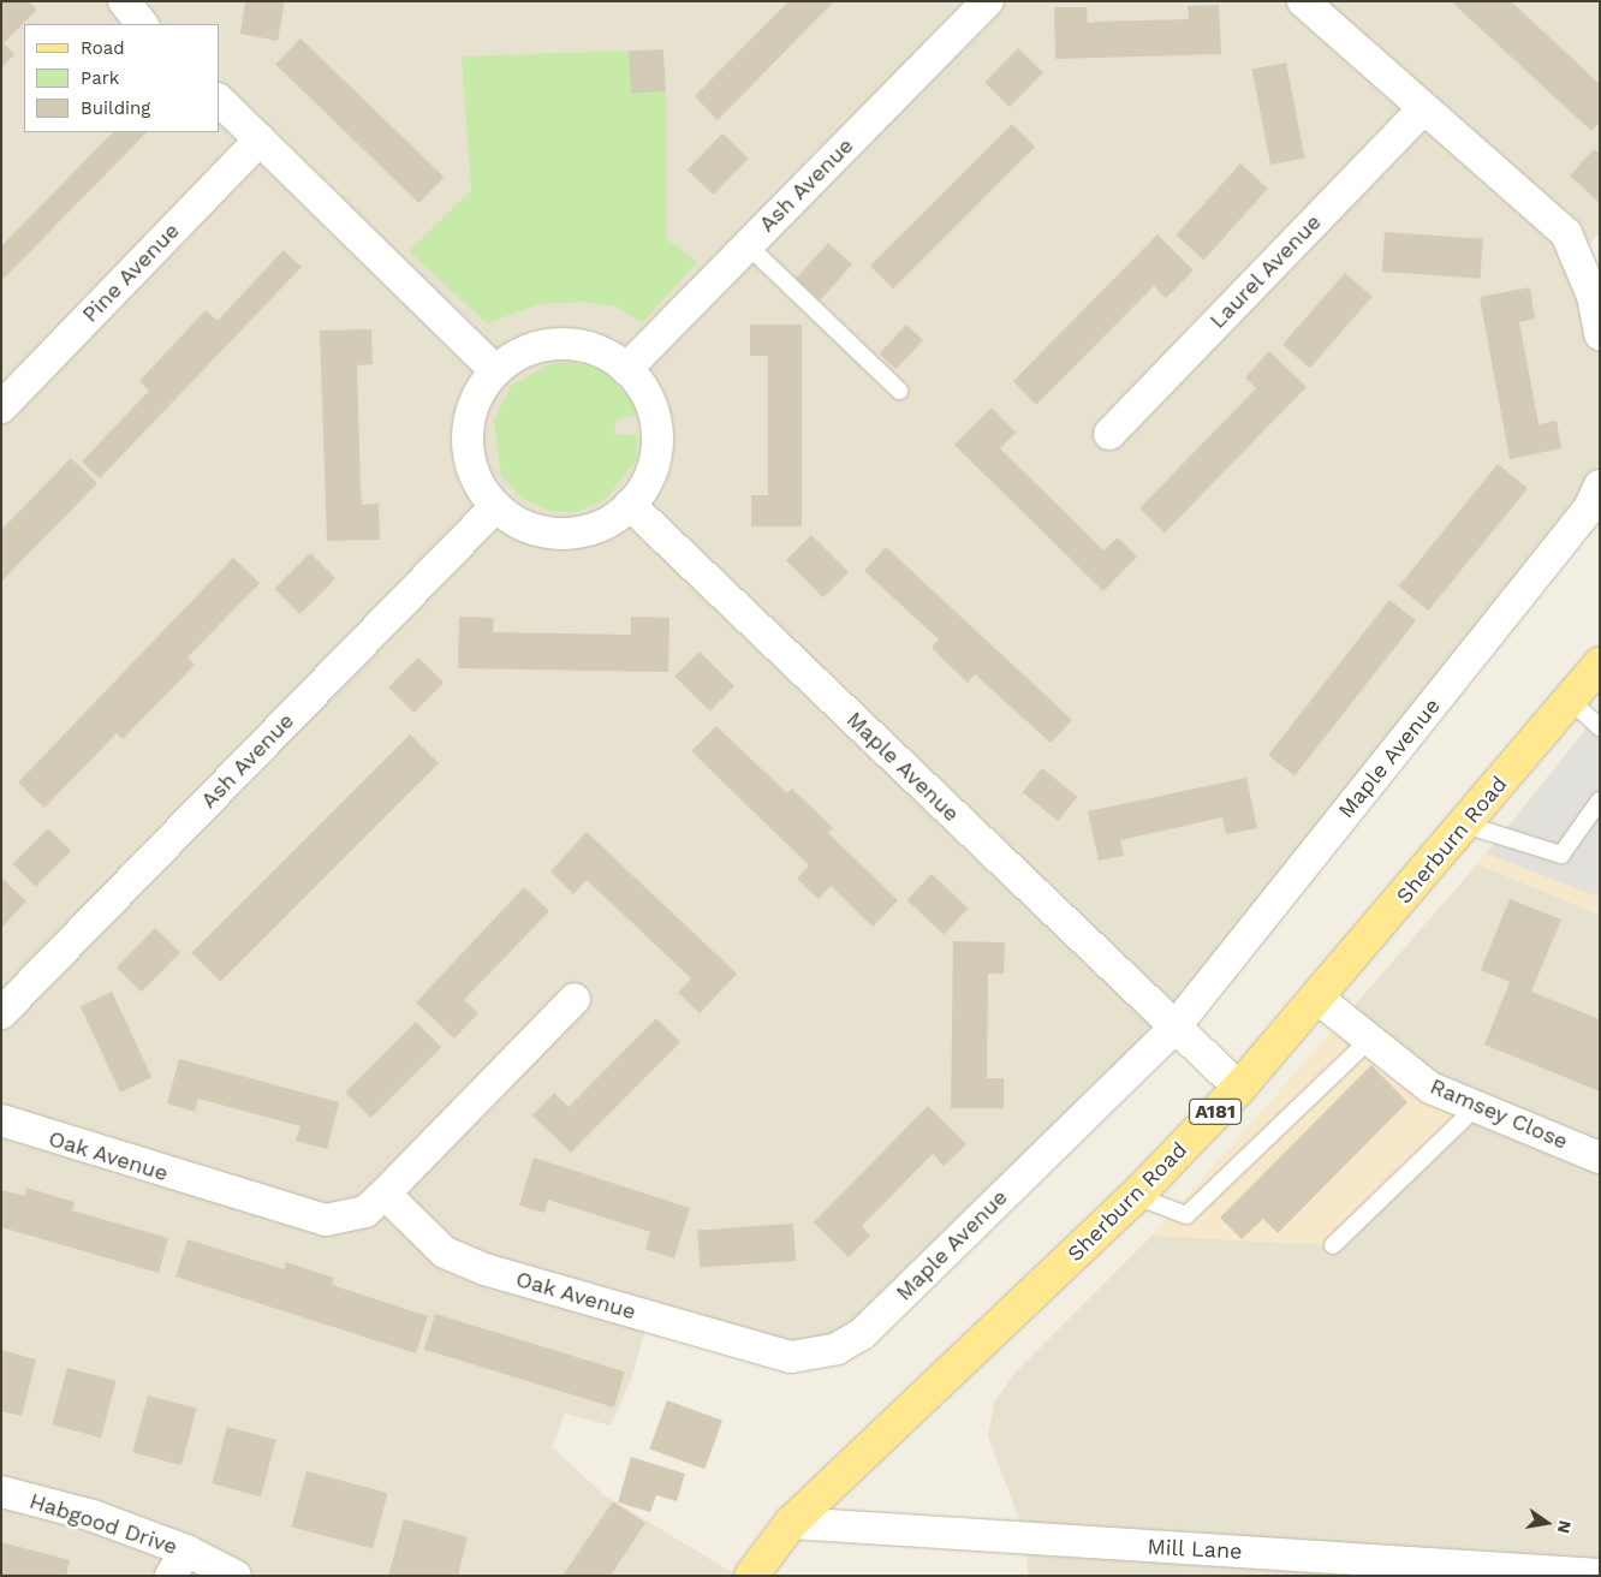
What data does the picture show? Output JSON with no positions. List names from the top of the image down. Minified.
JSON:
{"streets":{"main road":["Sherburn Road","A181"],"street":["Ash Avenue","Laurel Avenue","Pine Avenue","Maple Avenue","Ramsey Close","Oak Avenue","Habgood Drive","Mill Lane"]},"crossings":[["Ash Avenue","Maple Avenue"],["Maple Avenue","Sherburn Road"],["Maple Avenue","Oak Avenue"],["Sherburn Road","A181"],["Sherburn Road","Ramsey Close"],["Sherburn Road","Mill Lane"],["A181","Mill Lane"]],"legend":["Road","Park","Building"],"north":"right"}
